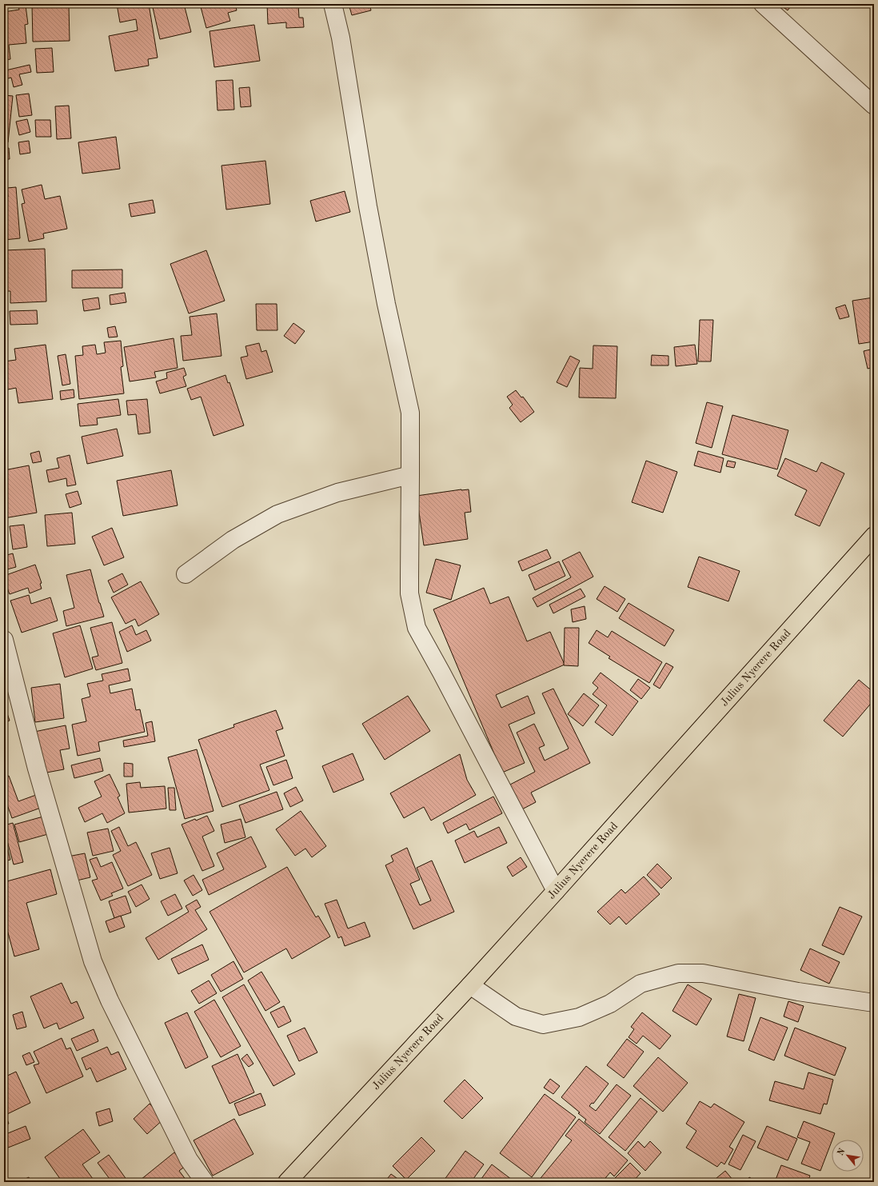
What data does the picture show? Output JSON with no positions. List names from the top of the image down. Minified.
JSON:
{"streets":{"highway":["Julius Nyerere Road"]},"north":"top left"}
